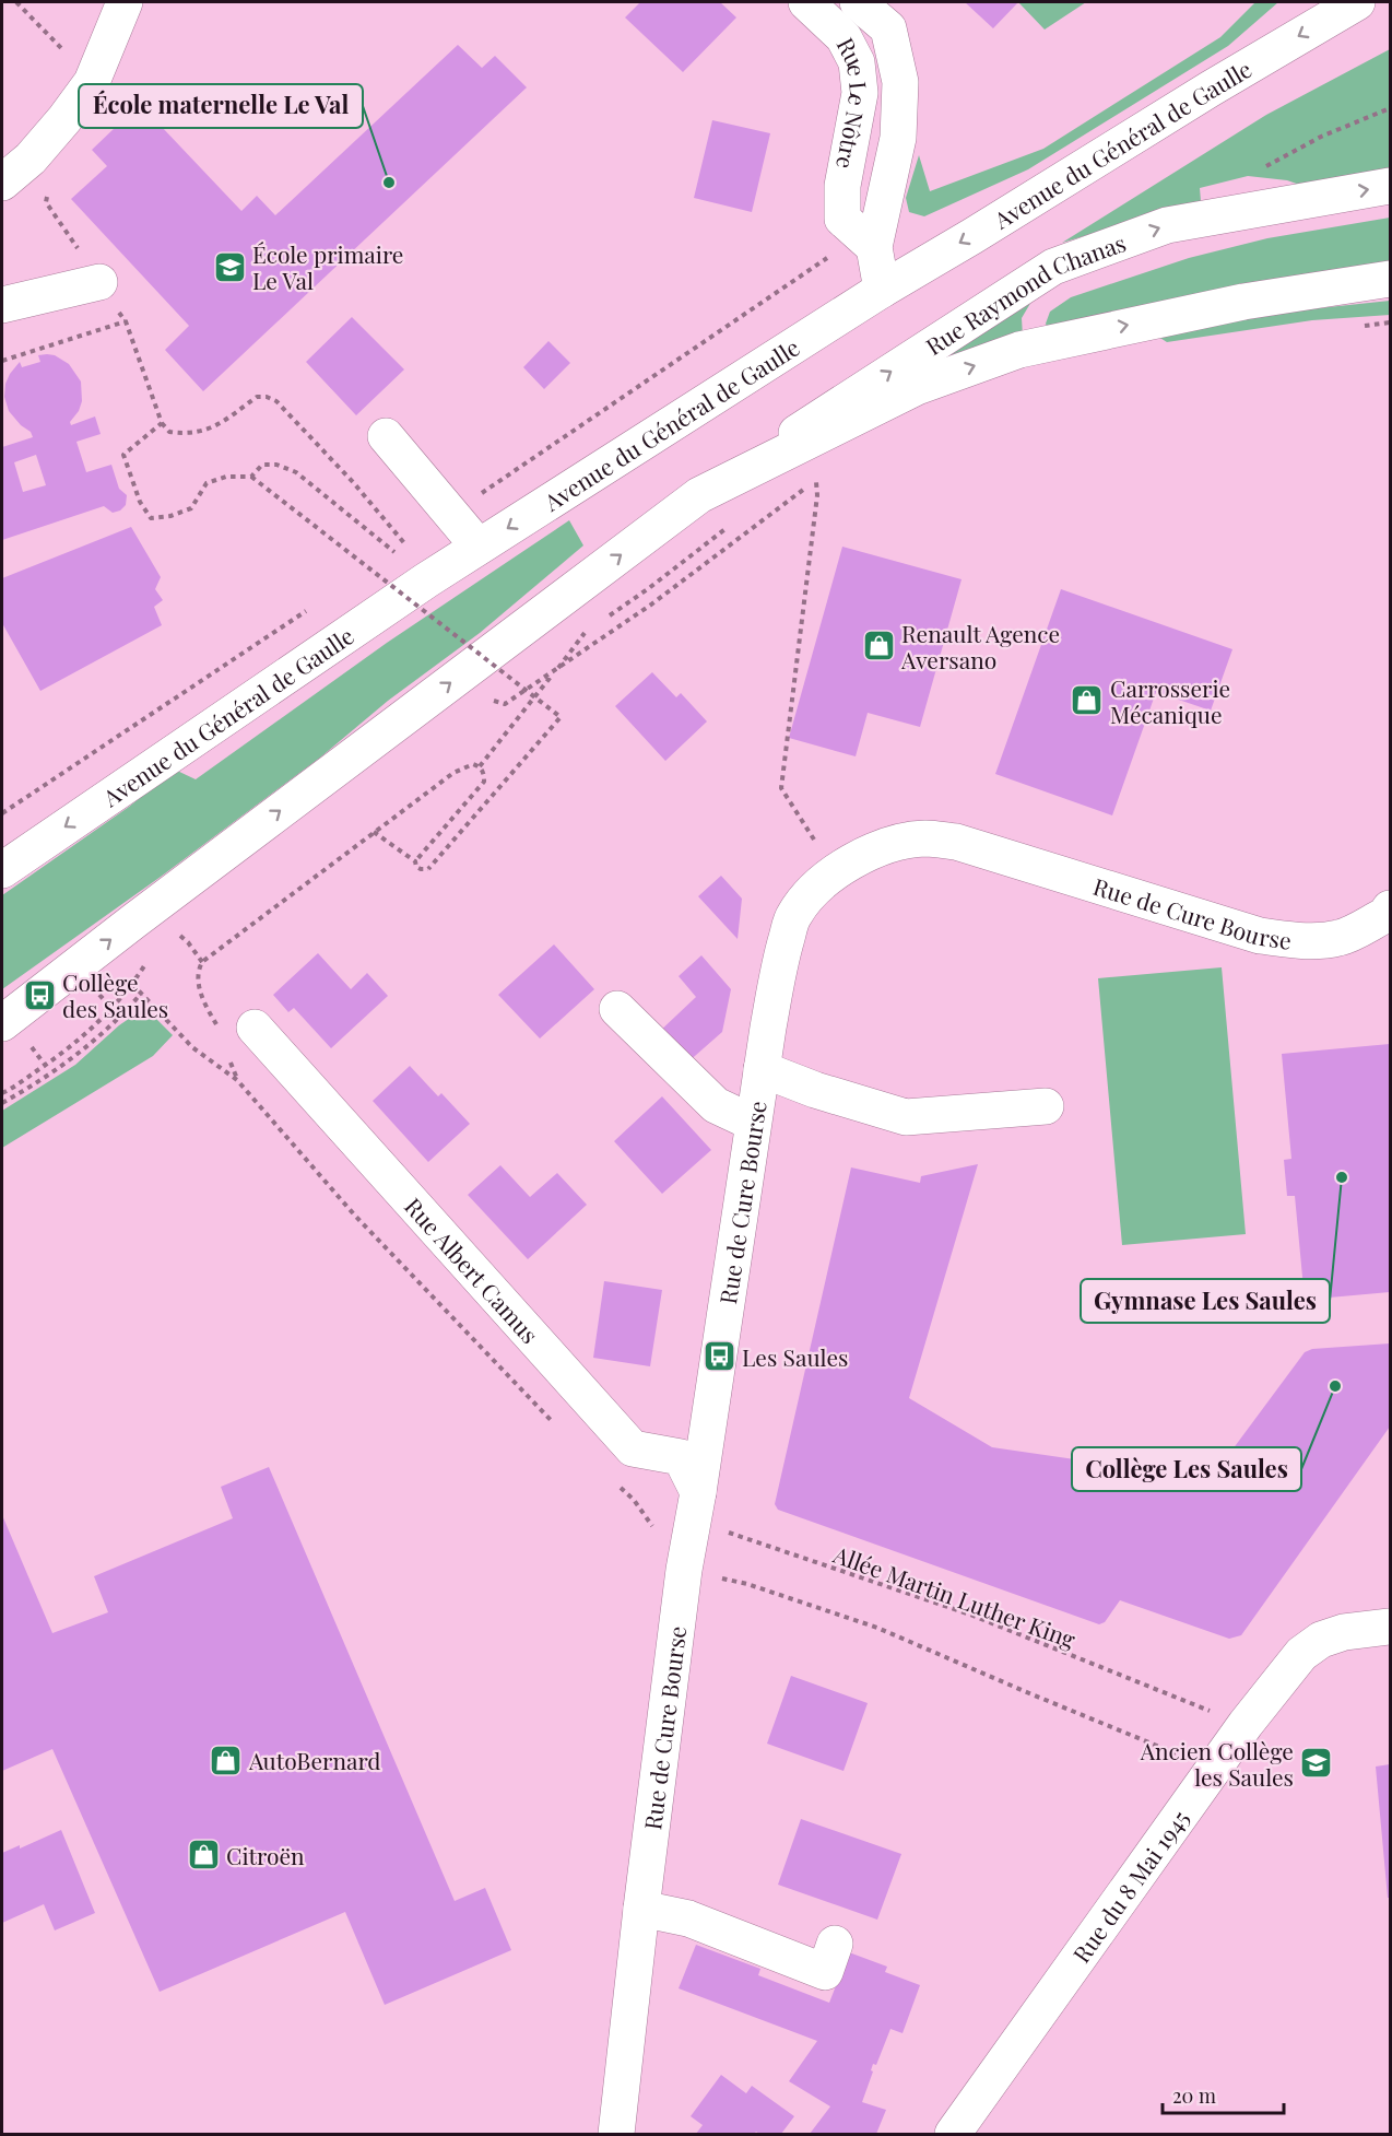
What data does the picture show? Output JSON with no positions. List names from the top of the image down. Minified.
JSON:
{"streets":{"street":["Rue Le Nôtre","Avenue du Général de Gaulle","Rue Raymond Chanas","Rue de Cure Bourse","Rue Albert Camus","Rue du 8 Mai 1945"],"path":["Allée Martin Luther King"]},"crossings":[["Rue de Cure Bourse","Rue Albert Camus"],["Rue de Cure Bourse","Allée Martin Luther King"],["Rue Albert Camus","Allée Martin Luther King"],["Allée Martin Luther King","Rue du 8 Mai 1945"]],"places":{"other":["École maternelle Le Val","Gymnase Les Saules","Collège Les Saules"],"school or university":["École primaire Le Val","Ancien Collège les Saules"],"shop":["Renault Agence Aversano","Carrosserie Mécanique","AutoBernard","Citroën"],"bus stop":["Collège des Saules","Les Saules"]},"scale_bar":"20 m"}
